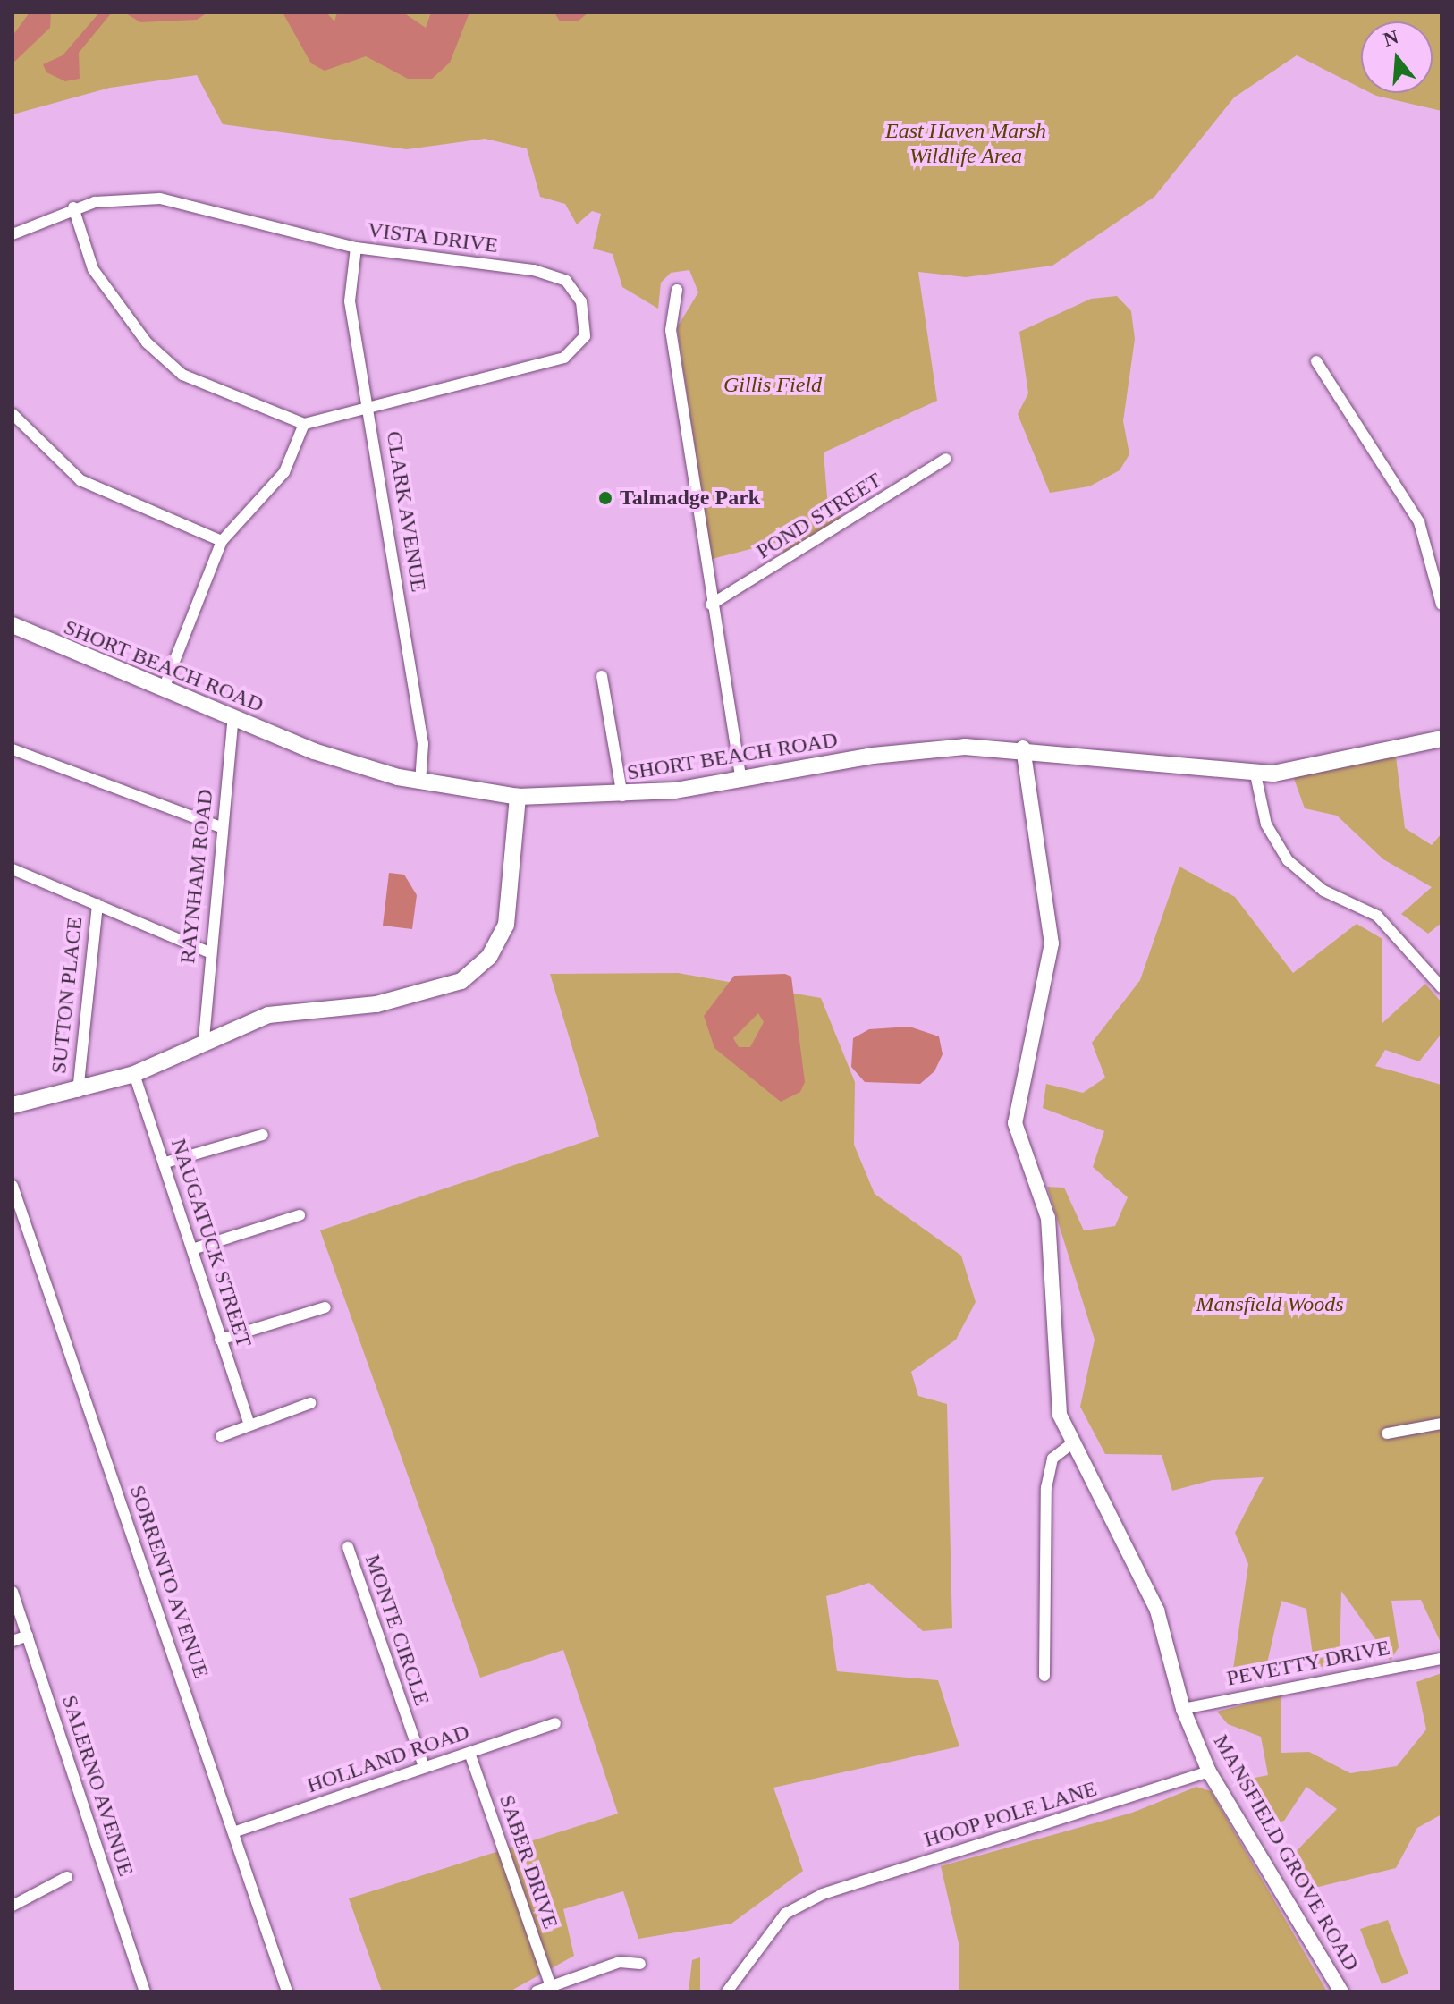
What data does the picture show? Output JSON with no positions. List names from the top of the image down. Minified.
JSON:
{"streets":{"main road":["SHORT BEACH ROAD"],"street":["VISTA DRIVE","CLARK AVENUE","POND STREET","RAYNHAM ROAD","SUTTON PLACE","NAUGATUCK STREET","SORRENTO AVENUE","MONTE CIRCLE","PEVETTY DRIVE","HOLLAND ROAD","SALERNO AVENUE","HOOP POLE LANE","MANSFIELD GROVE ROAD","SABER DRIVE"]},"crossings":[["VISTA DRIVE","CLARK AVENUE"],["CLARK AVENUE","SHORT BEACH ROAD"],["SHORT BEACH ROAD","RAYNHAM ROAD"],["SHORT BEACH ROAD","MANSFIELD GROVE ROAD"],["SORRENTO AVENUE","HOLLAND ROAD"],["MONTE CIRCLE","HOLLAND ROAD"],["PEVETTY DRIVE","MANSFIELD GROVE ROAD"],["HOLLAND ROAD","SABER DRIVE"],["HOOP POLE LANE","MANSFIELD GROVE ROAD"]],"parks":["East Haven Marsh Wildlife Area","Gillis Field","Mansfield Woods"],"places":["Talmadge Park"],"north":"top"}
